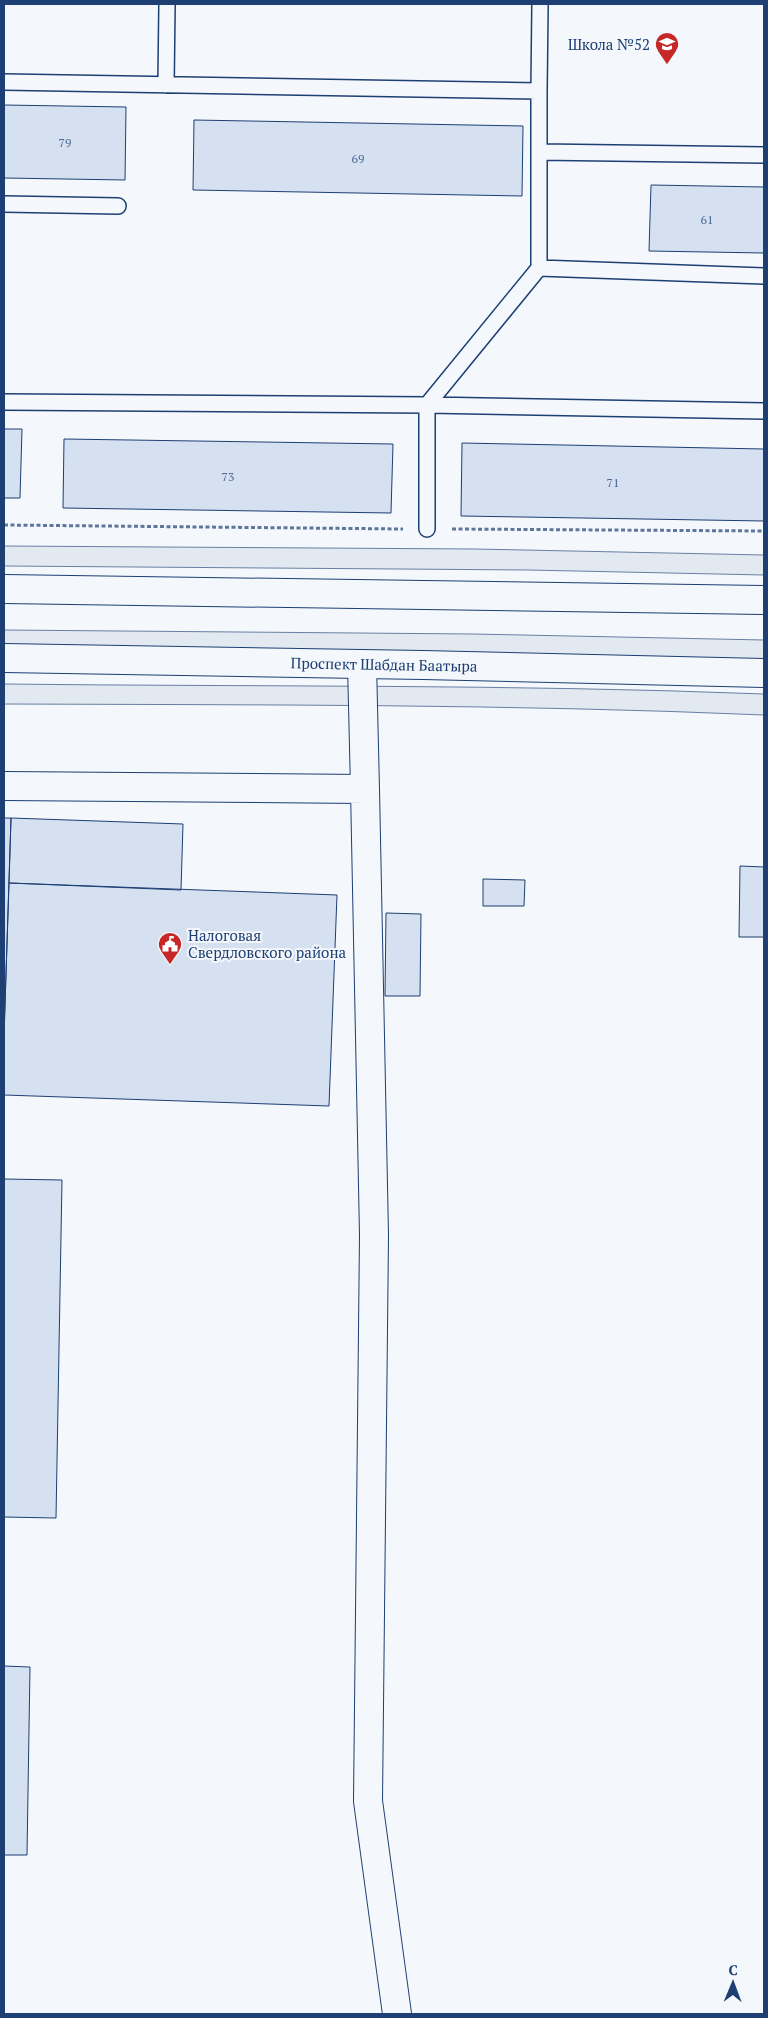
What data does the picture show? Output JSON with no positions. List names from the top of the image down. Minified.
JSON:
{"streets":{"street":["Проспект Шабдан Баатыра"]},"places":{"school or university":["Школа №52"],"public building":["Налоговая Свердловского района"]},"house_numbers":["79","69","61","73","71"],"north":"top"}
